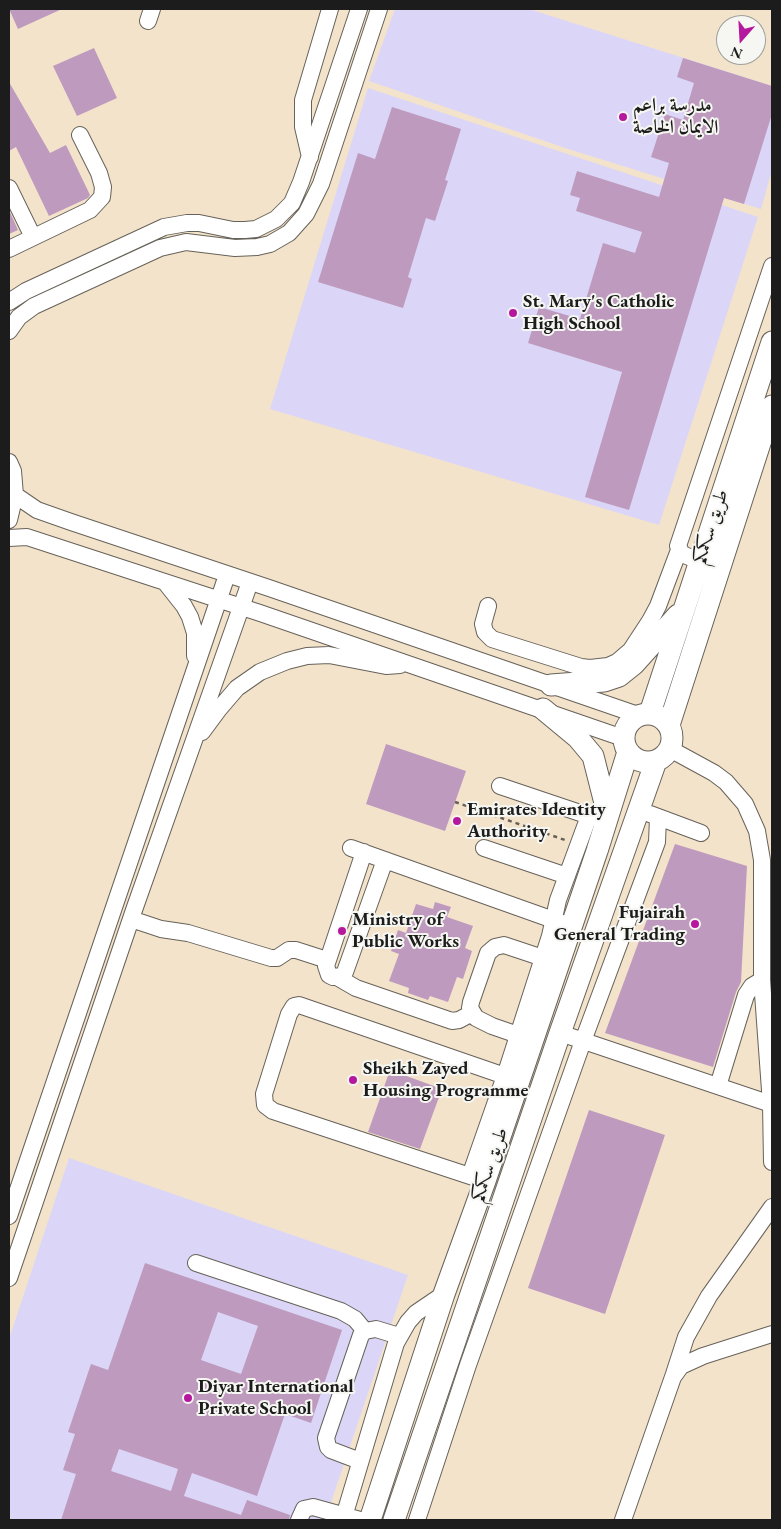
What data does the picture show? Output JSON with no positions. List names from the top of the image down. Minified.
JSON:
{"streets":{"main road":["طريق سكمكم"]},"places":["مدرسة براعم الايمان الخاصة","St. Mary's Catholic High School","Emirates Identity Authority","Fujairah General Trading","Ministry of Public Works","Sheikh Zayed Housing Programme","Diyar International Private School"],"north":"bottom"}
